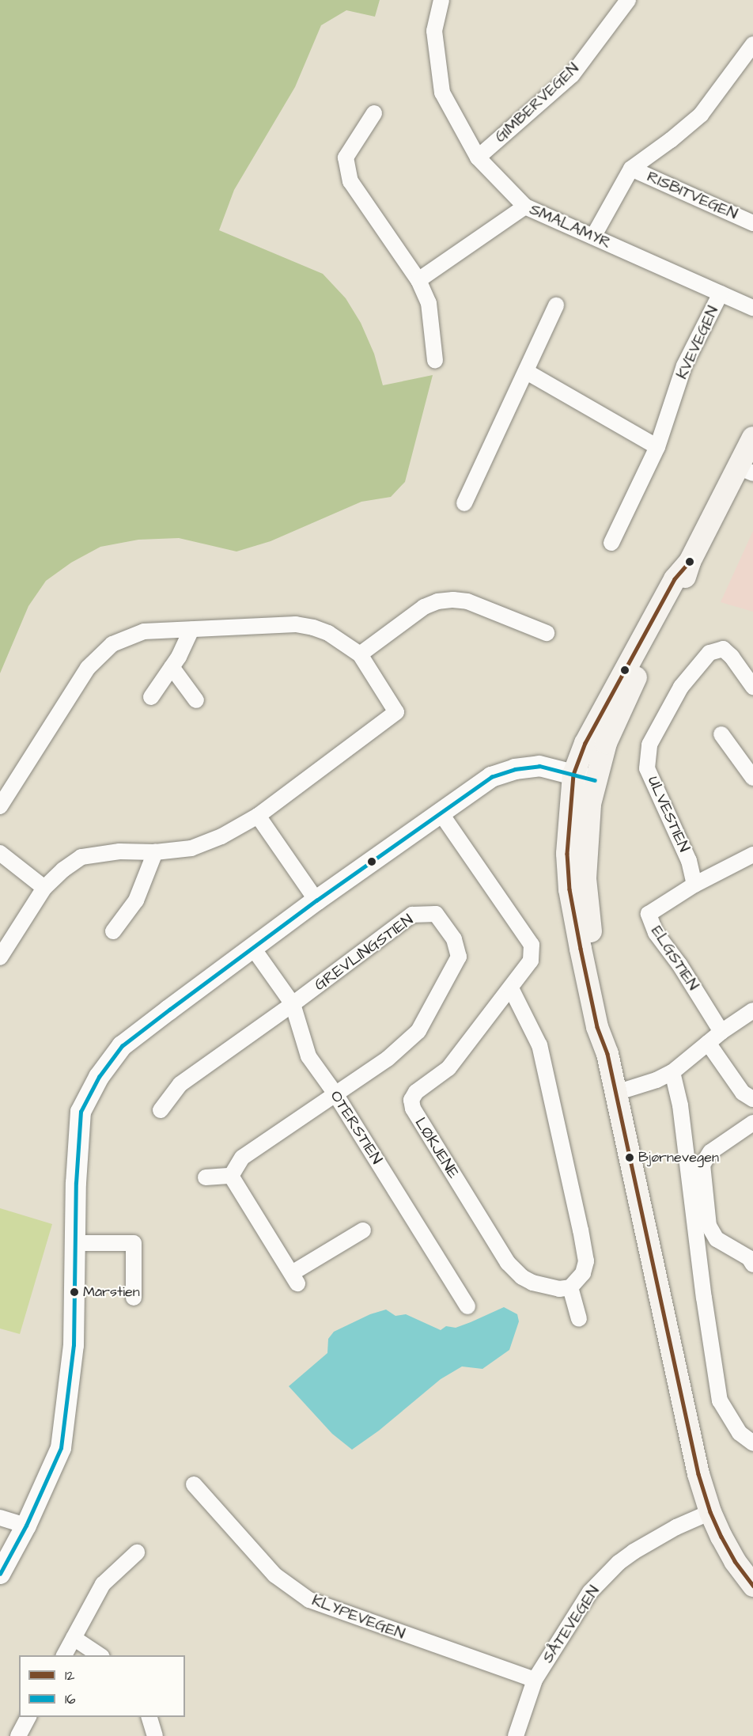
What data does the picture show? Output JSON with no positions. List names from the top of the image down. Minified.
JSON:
{"streets":{"street":["GIMBERVEGEN","RISBITVEGEN","SMALAMYR","KVEVEGEN","ULVESTIEN","GREVLINGSTIEN","ELGSTIEN","OTERSTIEN","LØKJENE","KLYPEVEGEN","SÅTEVEGEN"]},"crossings":[["GIMBERVEGEN","SMALAMYR"],["RISBITVEGEN","SMALAMYR"],["SMALAMYR","KVEVEGEN"],["ULVESTIEN","ELGSTIEN"],["GREVLINGSTIEN","OTERSTIEN"],["KLYPEVEGEN","SÅTEVEGEN"]],"places":["Bjørnevegen","Mårstien"],"lines":["transit line 12","transit line 16"],"legend":["12","16"]}
